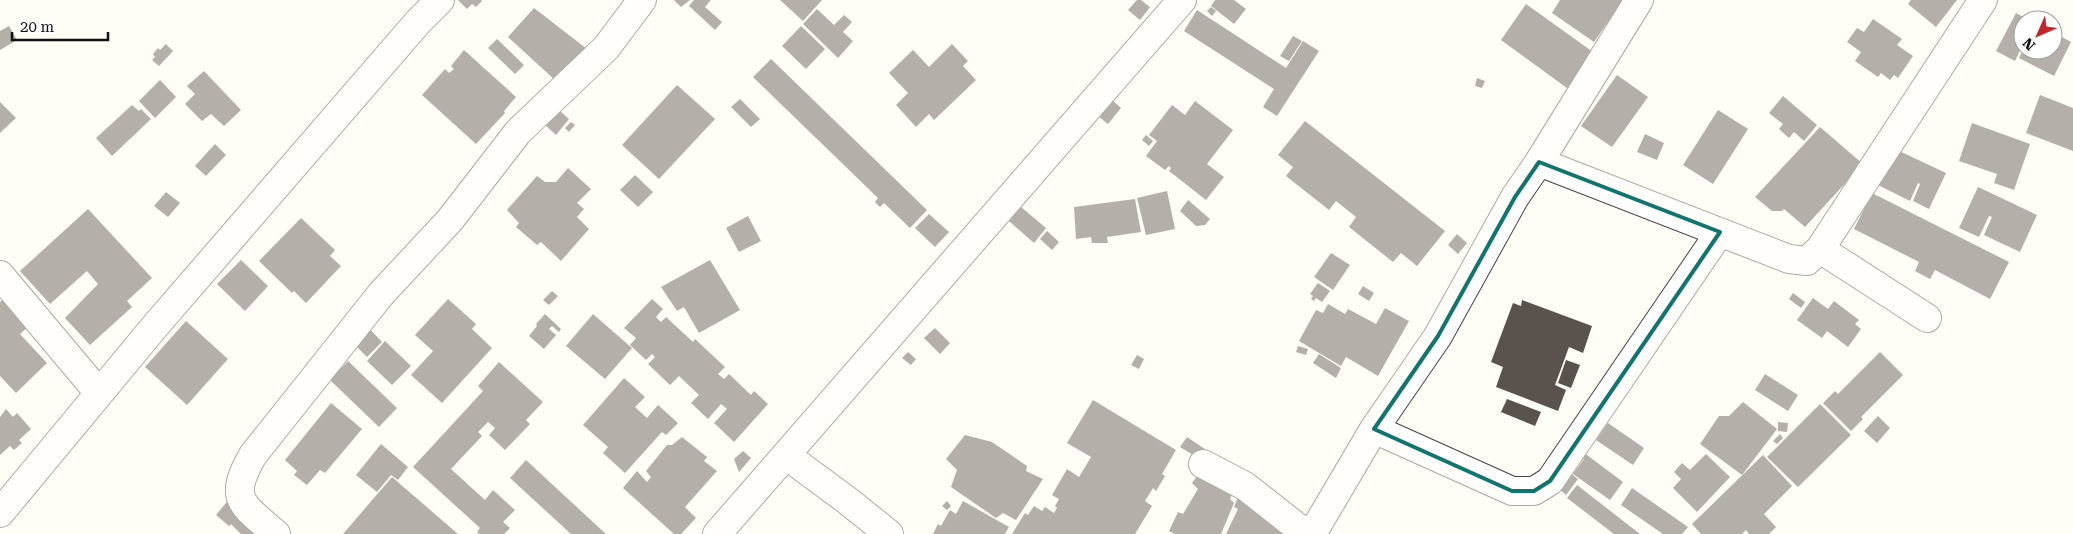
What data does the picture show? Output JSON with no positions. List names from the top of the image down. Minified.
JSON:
{"scale_bar":"20 m","north":"bottom left"}
